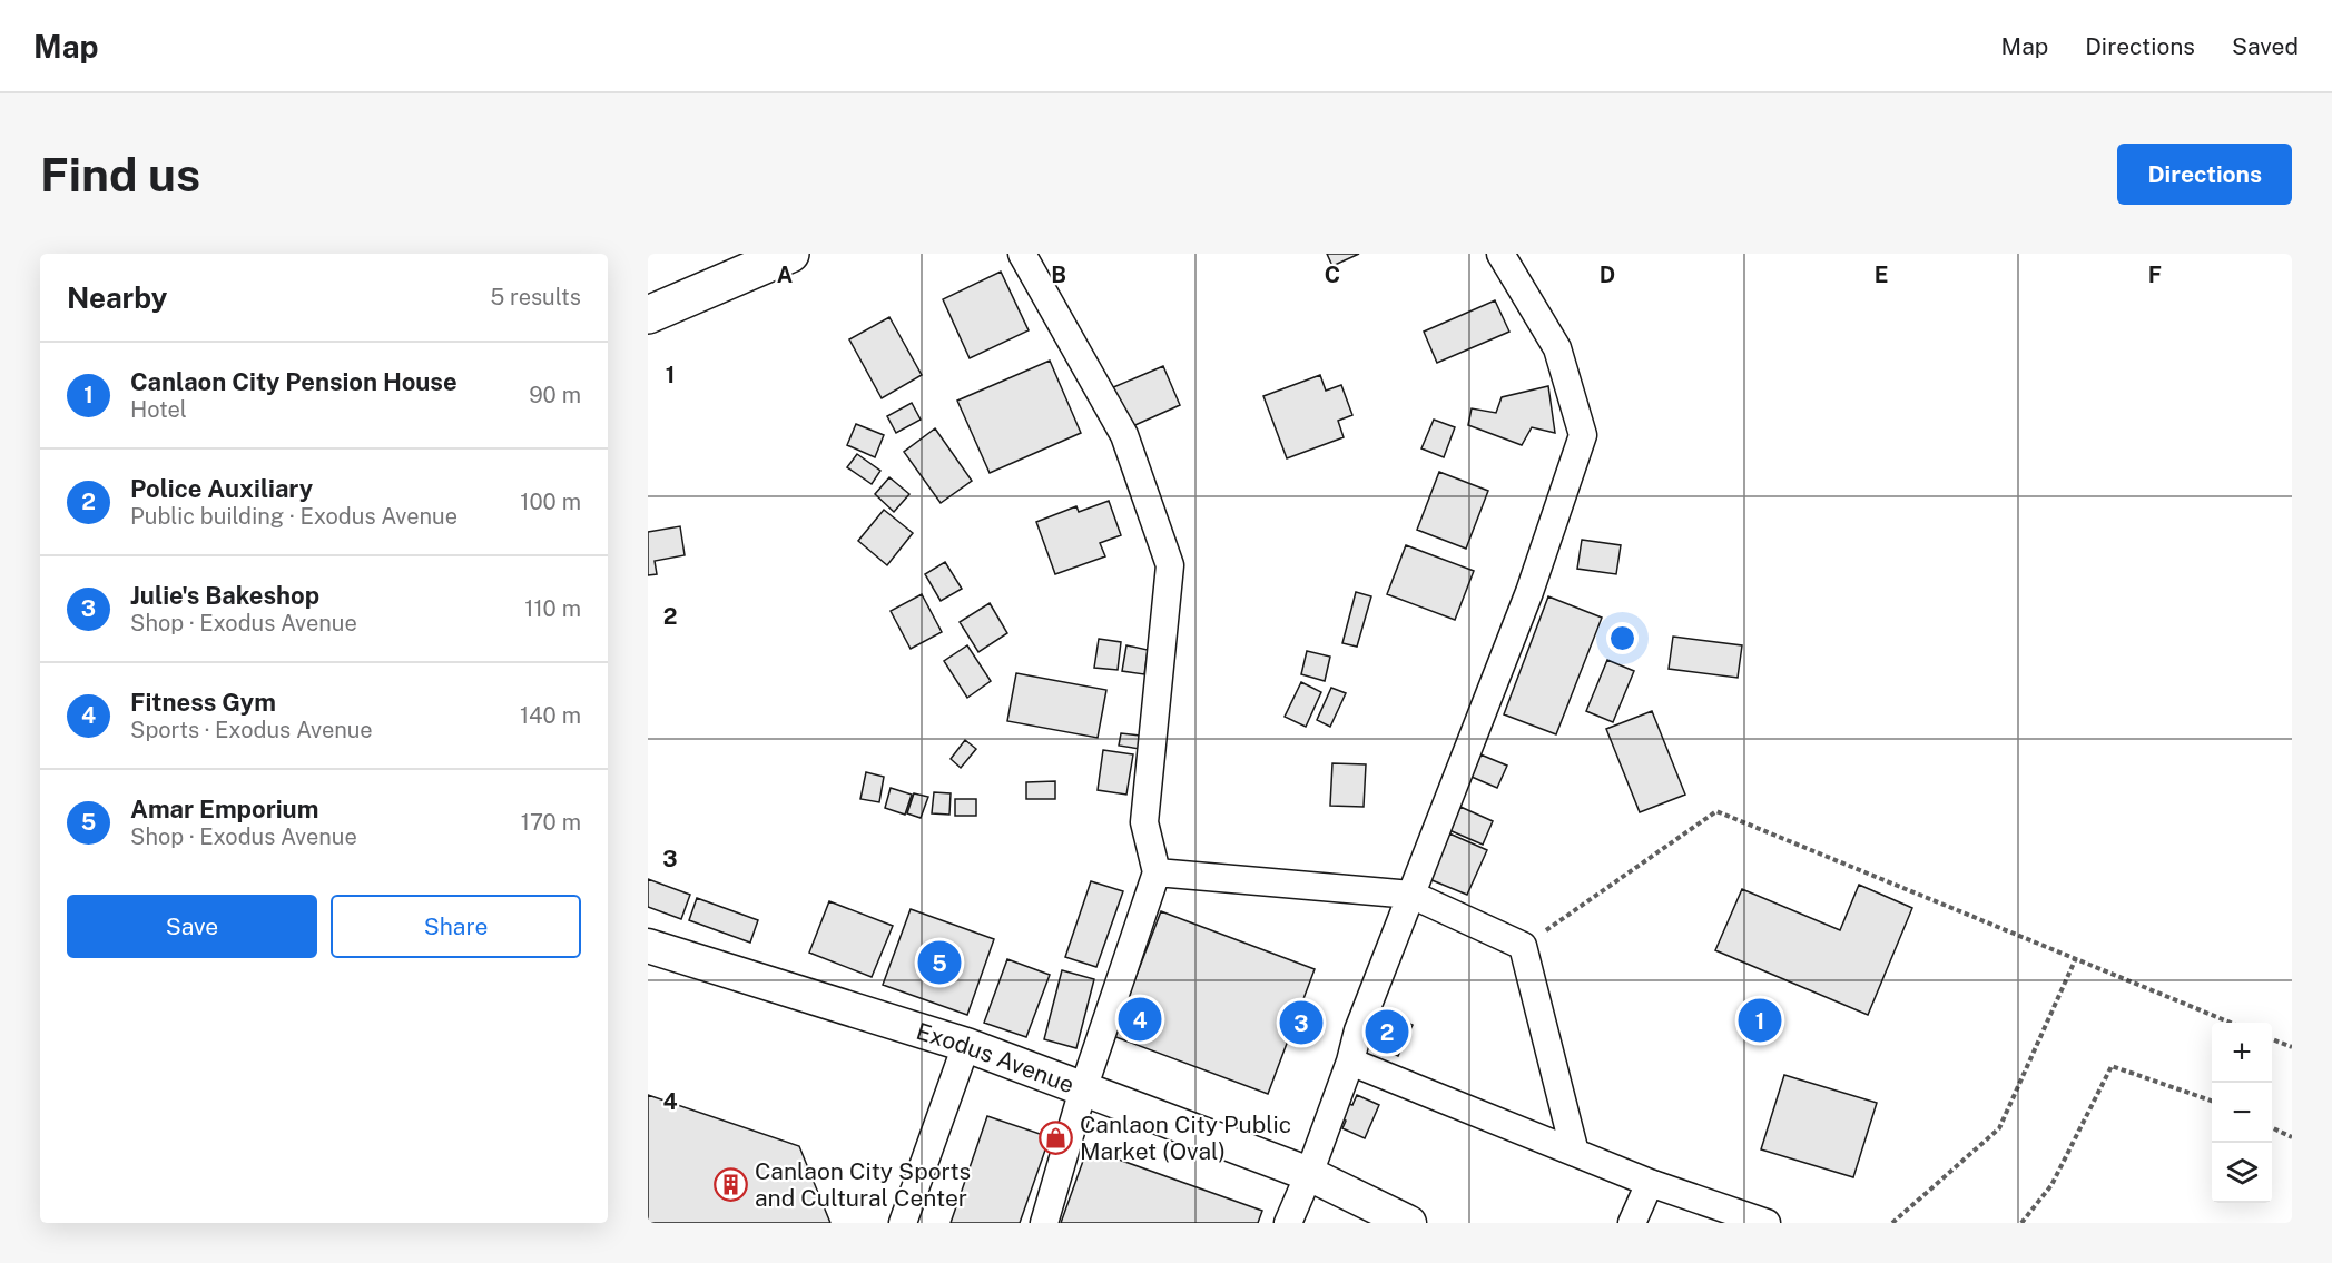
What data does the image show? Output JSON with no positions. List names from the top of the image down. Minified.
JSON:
{"streets":{"street":["Exodus Avenue"]},"places":{"shop":["Canlaon City Public Market (Oval)"],"building":["Canlaon City Sports and Cultural Center"]},"page":{"header":"Map","nav":["Map","Directions","Saved"],"buttons":["Directions",["Save","Share"]],"title":"Find us","heading":["Nearby","5 results"],"list":[{"mark":"1","name":"Canlaon City Pension House","note":"Hotel","value":"90 m"},{"mark":"2","name":"Police Auxiliary","note":"Public building · Exodus Avenue","value":"100 m"},{"mark":"3","name":"Julie's Bakeshop","note":"Shop · Exodus Avenue","value":"110 m"},{"mark":"4","name":"Fitness Gym","note":"Sports · Exodus Avenue","value":"140 m"},{"mark":"5","name":"Amar Emporium","note":"Shop · Exodus Avenue","value":"170 m"}],"pins":["5","4","1","3","2"],"map_buttons":["+","−"]},"grid":{"columns":["A","B","C","D","E","F"],"rows":["1","2","3","4"]}}
